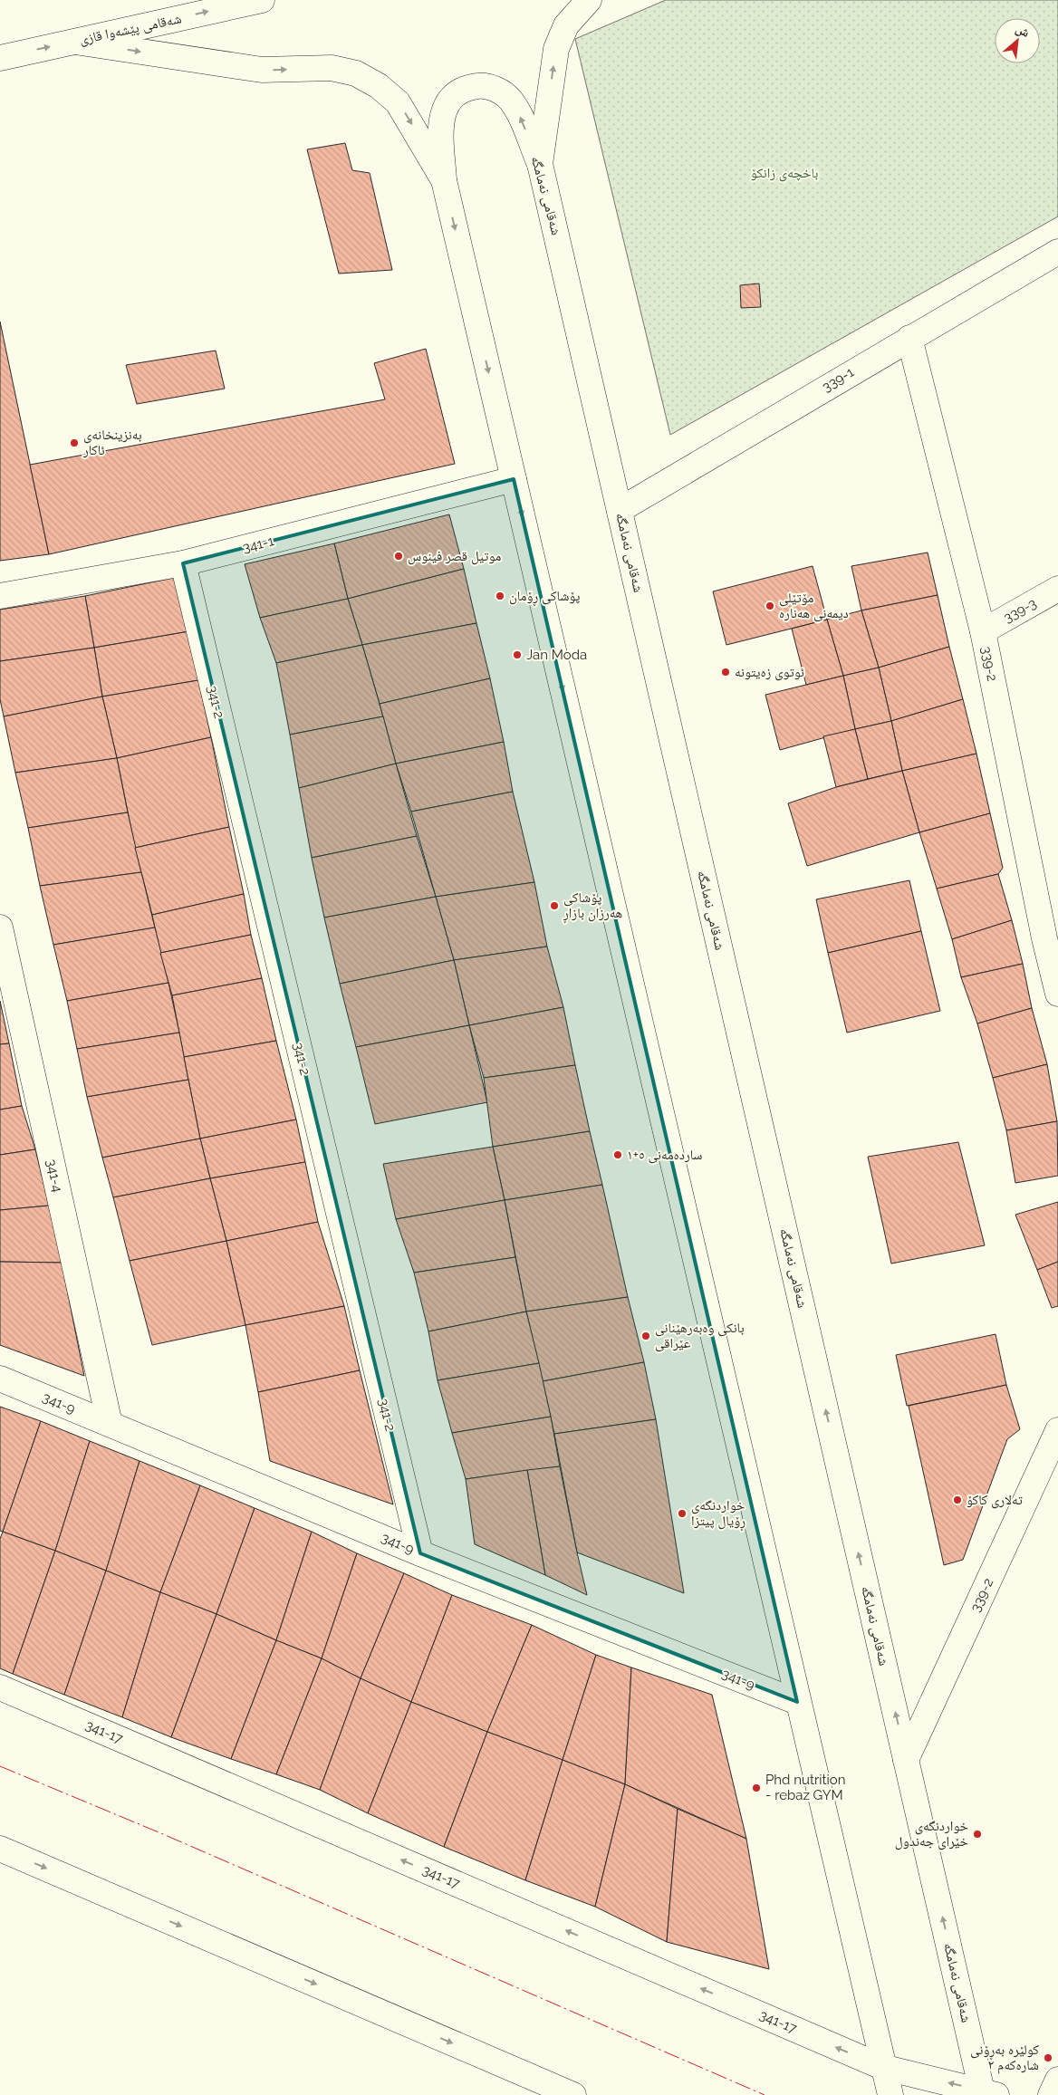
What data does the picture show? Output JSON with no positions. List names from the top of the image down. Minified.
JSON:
{"streets":{"main road":["شەقامی پێشەوا قازی","شەقامی نەمامگە","339-1","341-1","339-3","339-2","341-2","341-4","341-9","341-17"]},"crossings":[["شەقامی نەمامگە","339-1"],["شەقامی نەمامگە","341-1"],["شەقامی نەمامگە","339-2"],["شەقامی نەمامگە","341-9"],["شەقامی نەمامگە","341-17"],["339-1","339-2"],["341-1","341-2"],["339-3","339-2"],["341-2","341-9"],["341-4","341-9"]],"one_way":["شەقامی پێشەوا قازی"],"parks":["باخچەی زانکۆ"],"places":["بەنزینخانەی ئاکار","موتيل قصر فينوس","پۆشاکی ڕۆمان","مۆتێلی دیمەنی هەنارە","Jan Moda","ئوتوی زەیتونە","پۆشاکی هەرزان بازاڕ","ساردەمەنی ٥+١","بانکی وەبەرهێنانی عێراقی","تەلاری کاکۆ","خواردنگەی ڕۆیال پیتزا","Phd nutrition - rebaz GYM","خواردنگەی خێرای جەندول","کولێرە بەڕۆنی شارەکەم ٢"],"north":"top right"}
